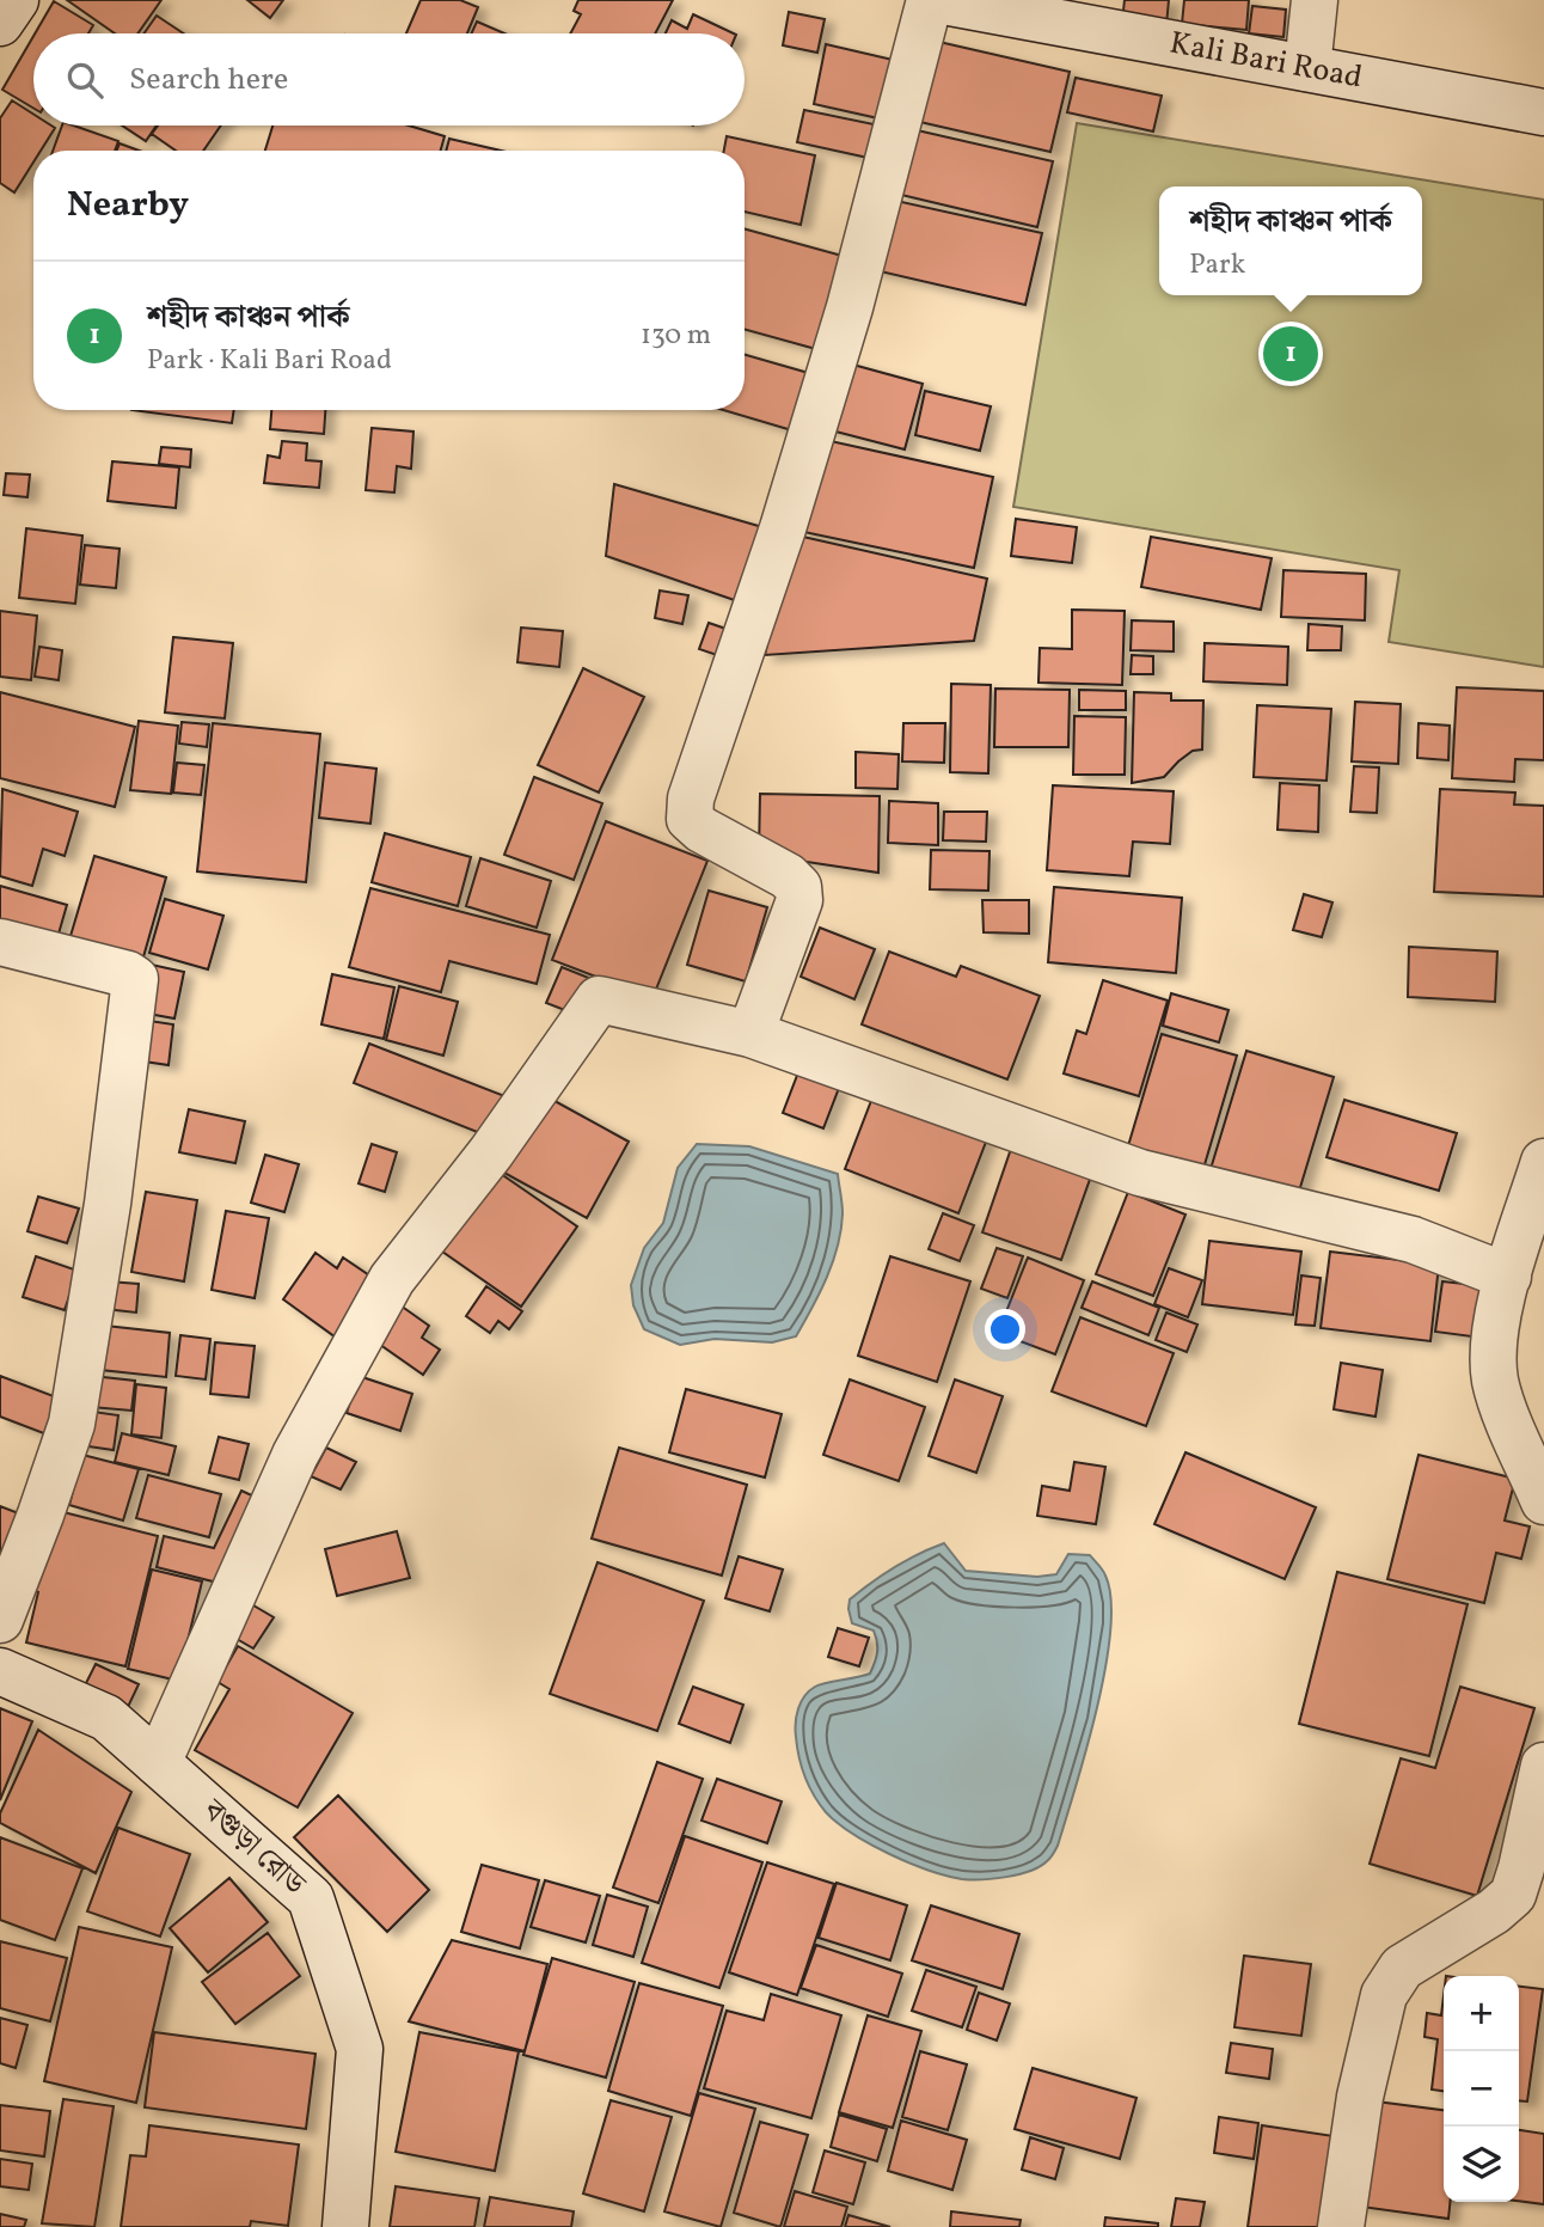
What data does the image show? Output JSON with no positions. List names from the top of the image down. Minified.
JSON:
{"streets":{"street":["Kali Bari Road","বগুড়া রোড"]},"page":{"search":"Search here","heading":"Nearby","popup":["শহীদ কাঞ্চন পার্ক","Park"],"list":[{"mark":"1","name":"শহীদ কাঞ্চন পার্ক","note":"Park · Kali Bari Road","value":"130 m"}],"pins":"1","map_buttons":["+","−"]}}
